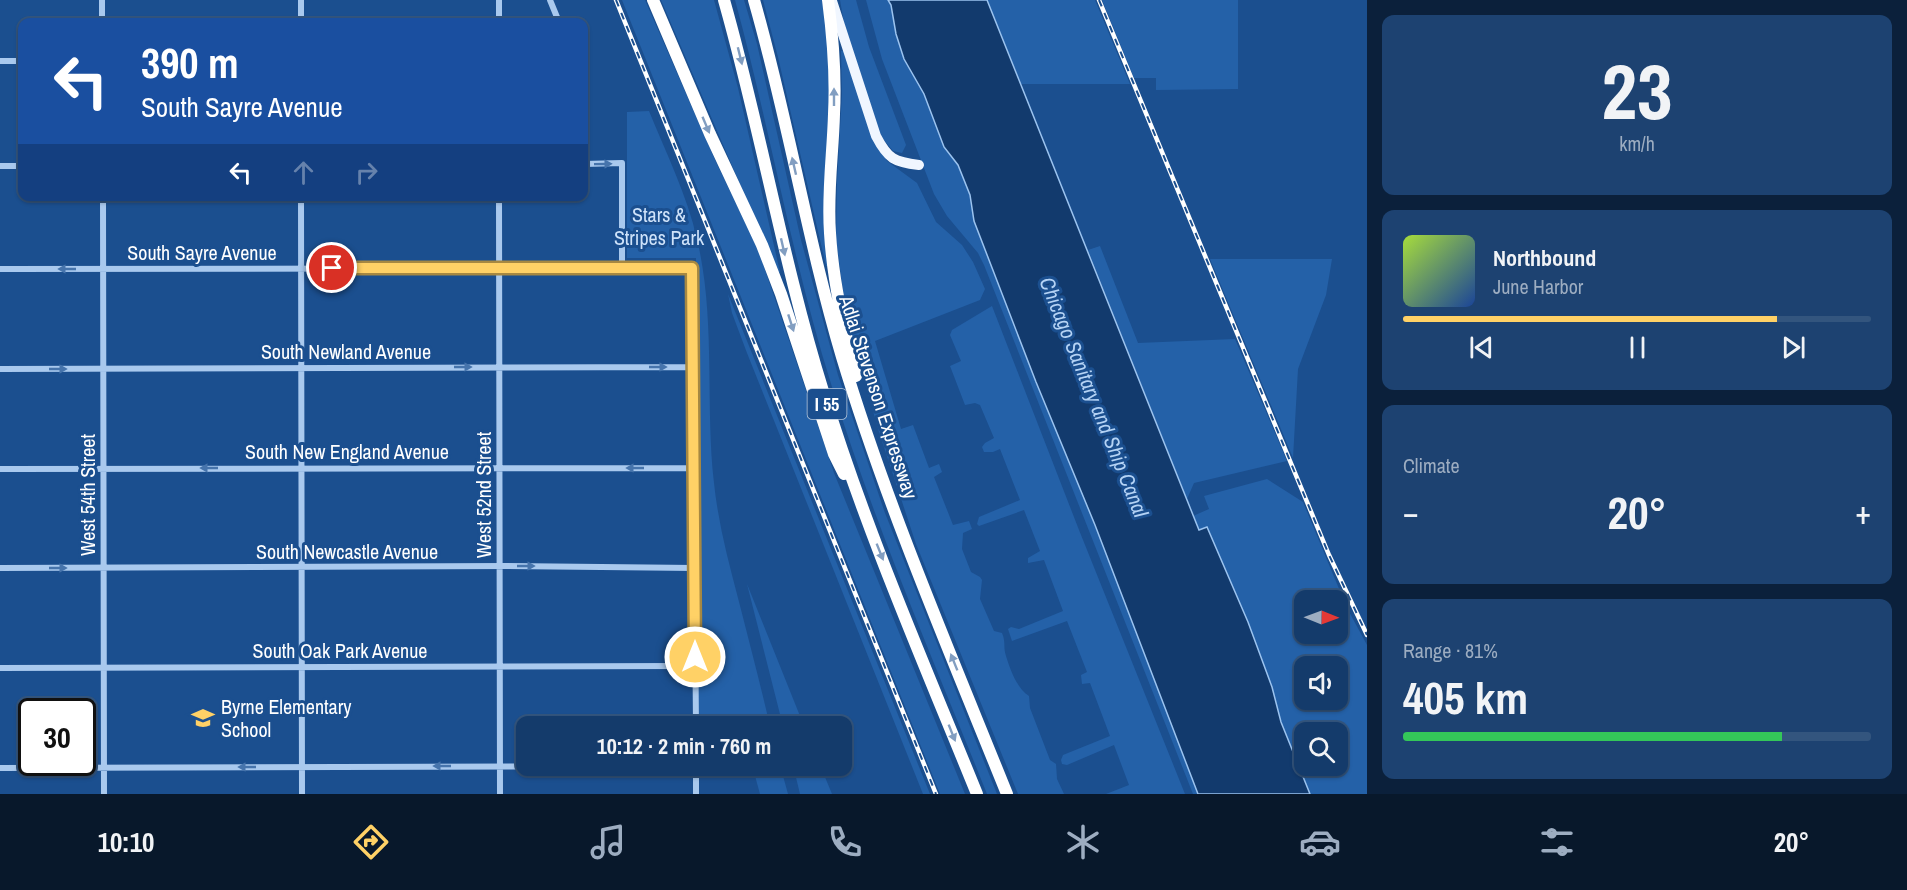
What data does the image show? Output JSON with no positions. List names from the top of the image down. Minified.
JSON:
{"streets":{"highway":["Adlai Stevenson Expressway","I 55"],"street":["South Sayre Avenue","South Newland Avenue","South New England Avenue","West 54th Street","West 52nd Street","South Newcastle Avenue","South Oak Park Avenue"]},"crossings":[["South Sayre Avenue","South Newland Avenue"],["South Sayre Avenue","West 54th Street"],["South Sayre Avenue","West 52nd Street"],["South Newland Avenue","West 54th Street"],["South Newland Avenue","West 52nd Street"],["South New England Avenue","West 54th Street"],["South New England Avenue","West 52nd Street"],["West 54th Street","South Newcastle Avenue"],["West 54th Street","South Oak Park Avenue"],["West 52nd Street","South Newcastle Avenue"],["West 52nd Street","South Oak Park Avenue"]],"one_way":["South Newland Avenue","South New England Avenue","South Newcastle Avenue"],"water":["Chicago Sanitary and Ship Canal"],"parks":["Stars & Stripes Park"],"places":{"school or university":["Byrne Elementary School"]},"north":"right","page":{"tile":[["23","km/h"],"Climate",["Range · 81%","405 km"]],"turn":["390 m","South Sayre Avenue"],"song":["Northbound","June Harbor"],"heat":["−","20°","+"],"limit":"30","trip":"10:12 · 2 min · 760 m","tabs":["10:10","20°"]}}
